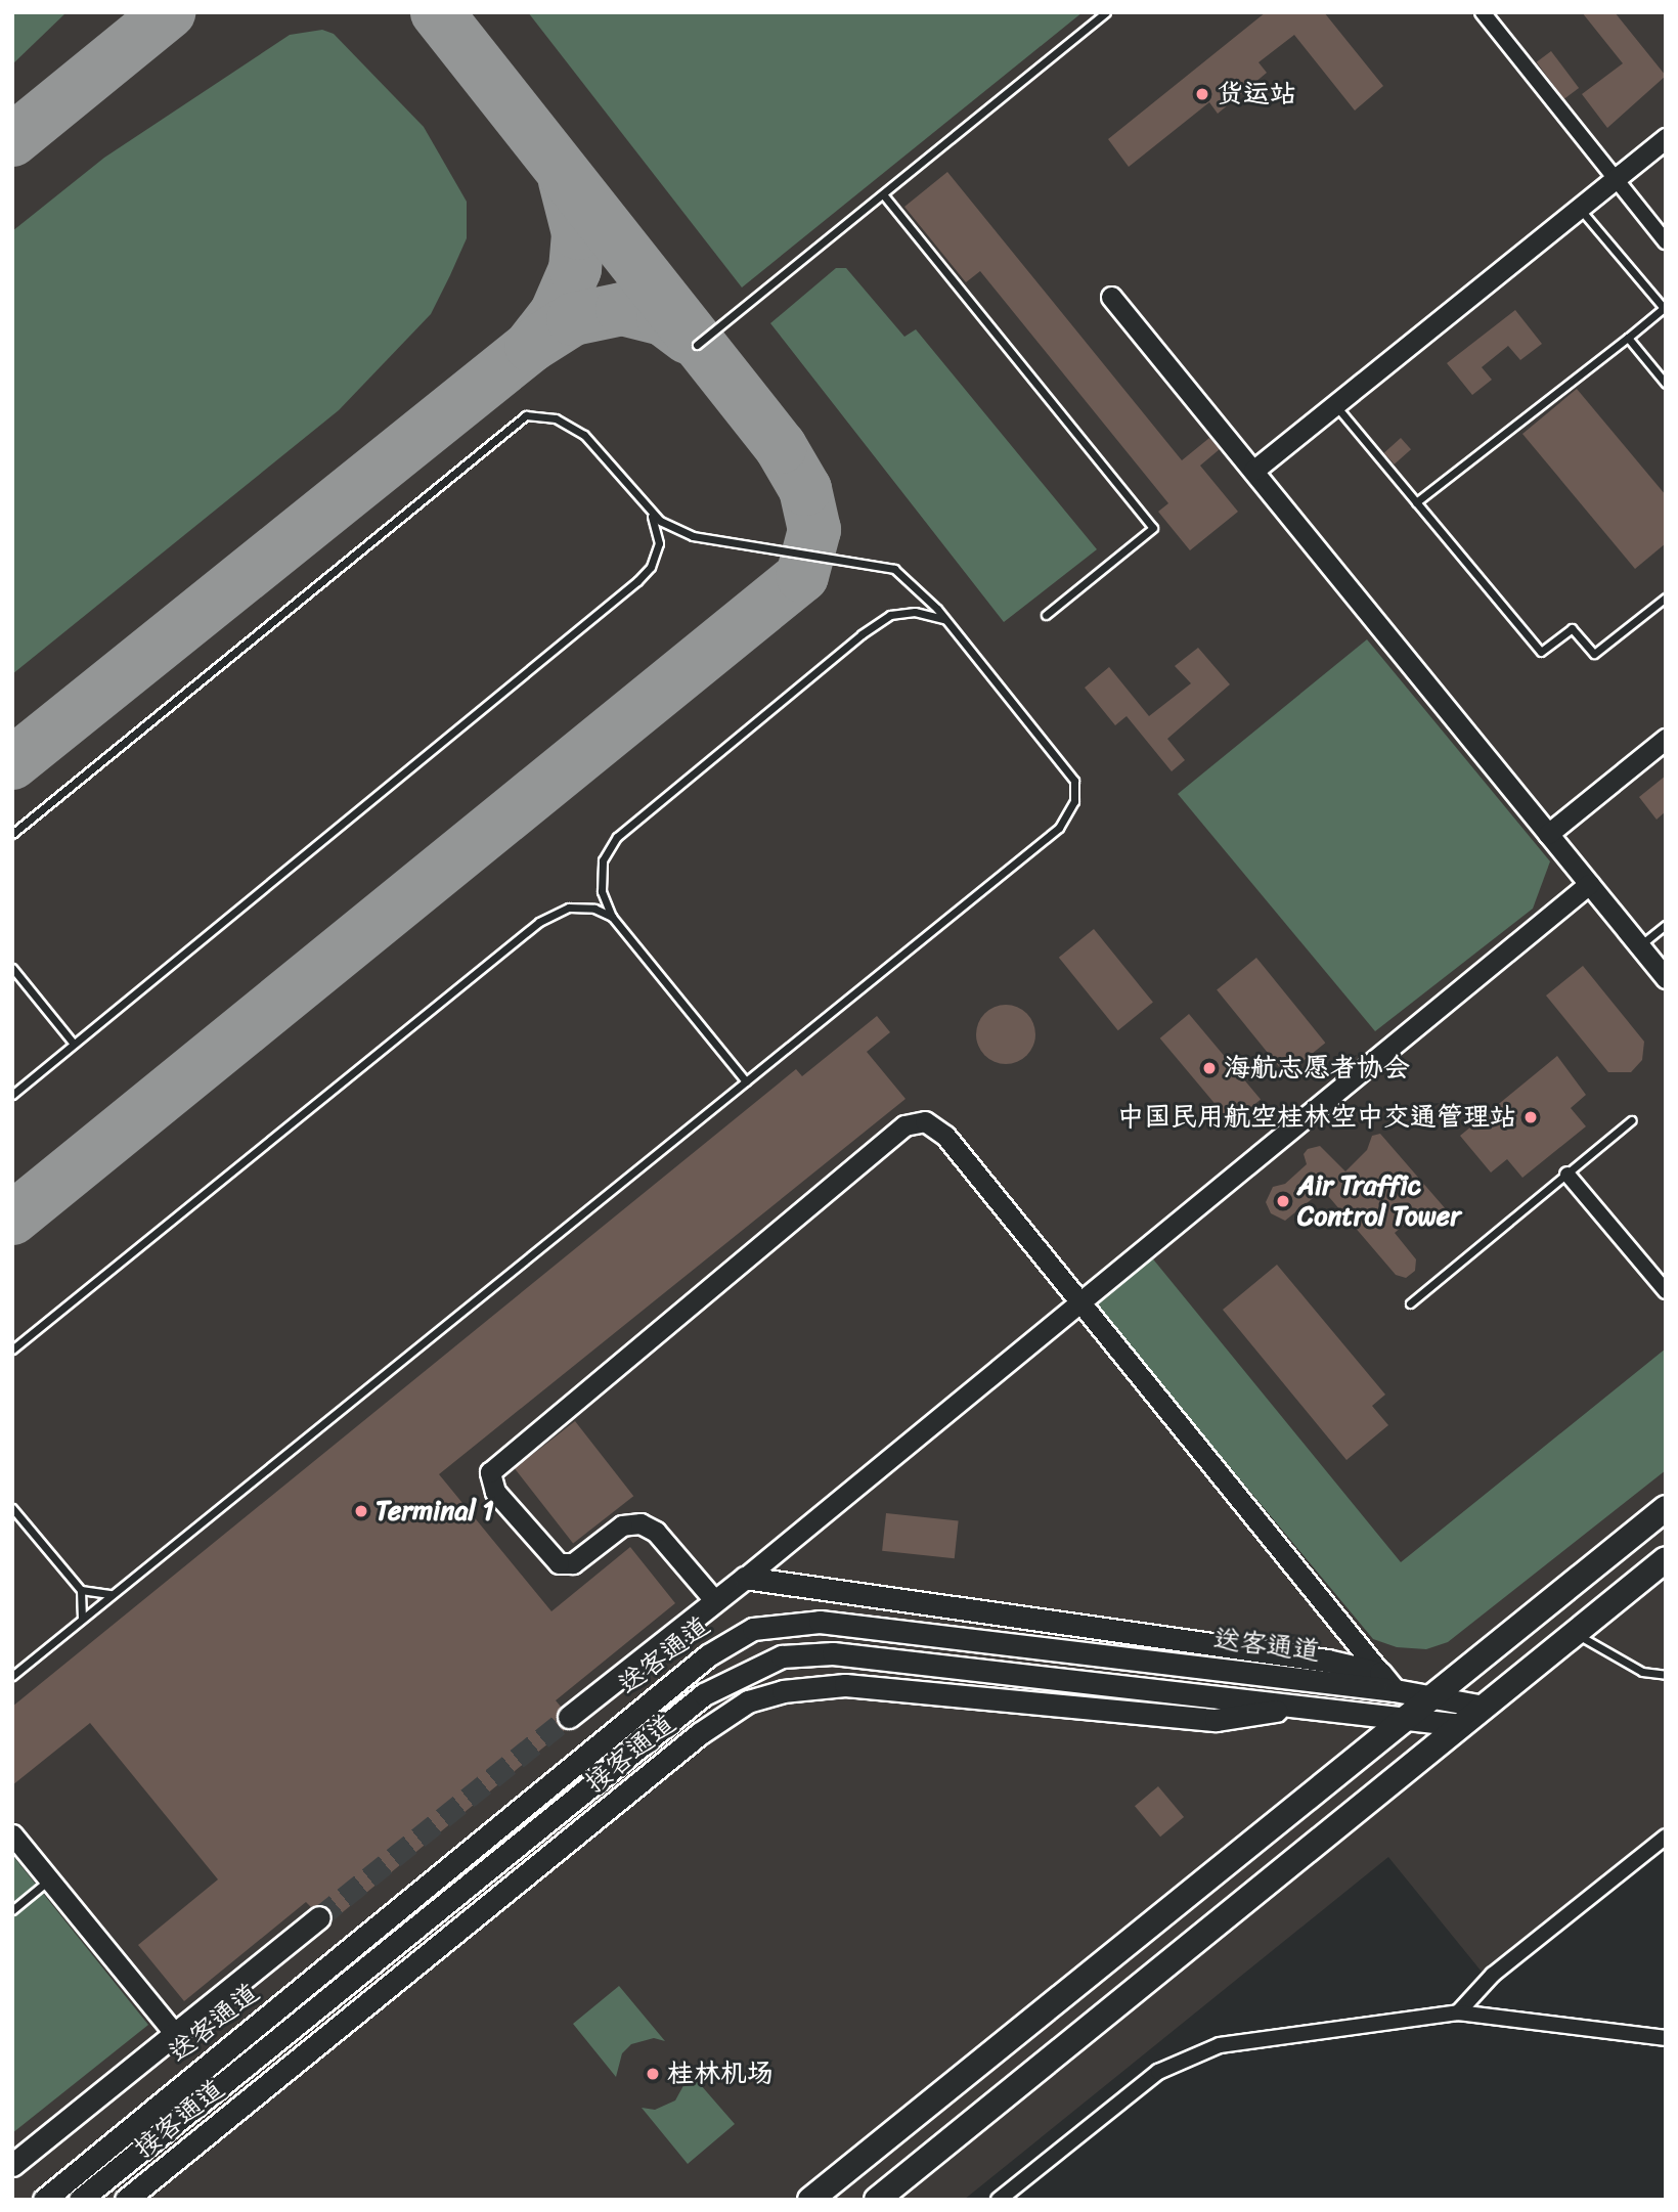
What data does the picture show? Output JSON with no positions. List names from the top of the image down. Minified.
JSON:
{"streets":{"main road":["送客通道","接客通道"]},"crossings":[["送客通道","接客通道"]],"places":["货运站","海航志愿者协会","中国民用航空桂林空中交通管理站","Air Traffic Control Tower","Terminal 1","桂林机场"]}
